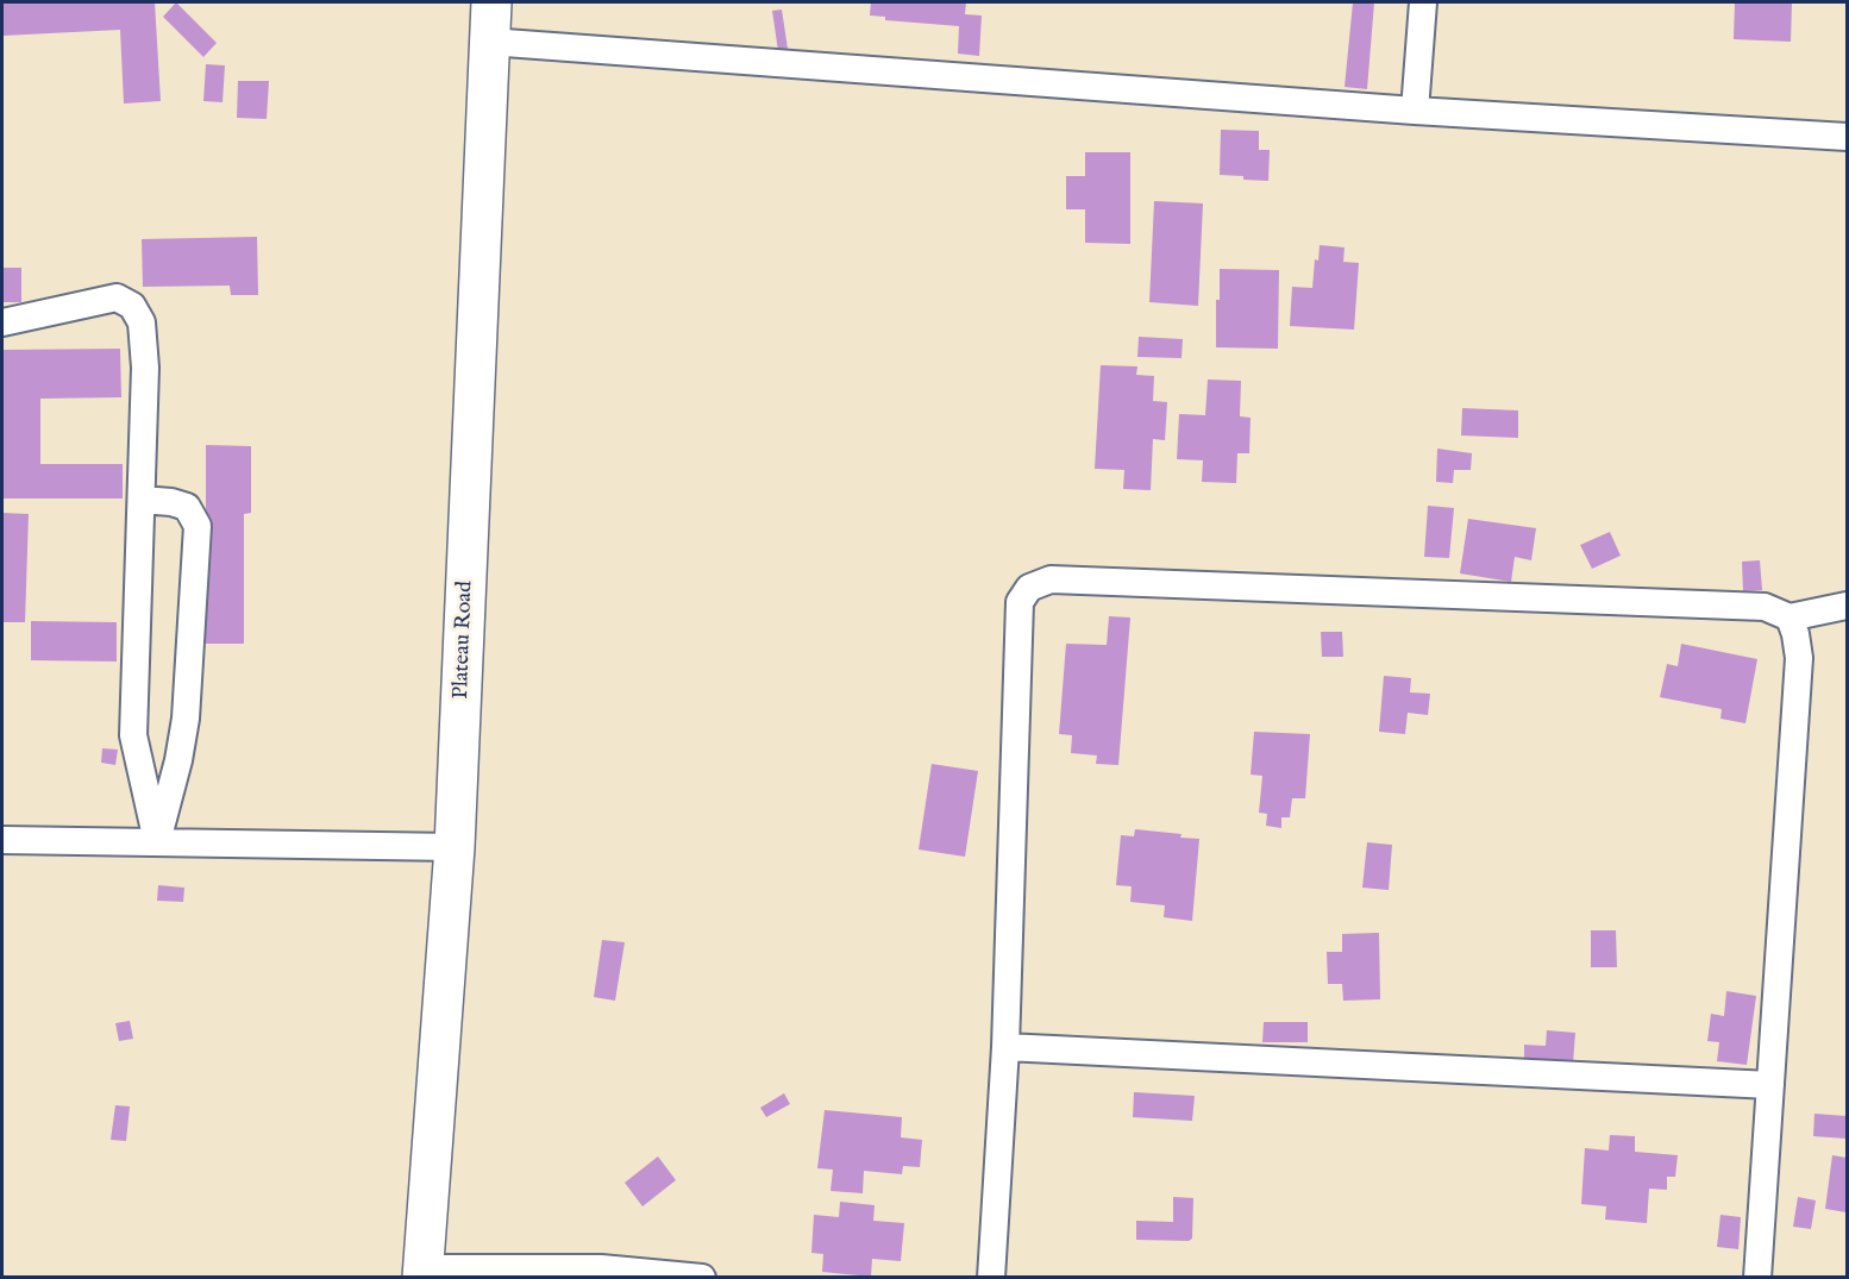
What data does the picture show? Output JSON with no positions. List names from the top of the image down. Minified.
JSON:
{"streets":{"street":["Plateau Road"]}}
